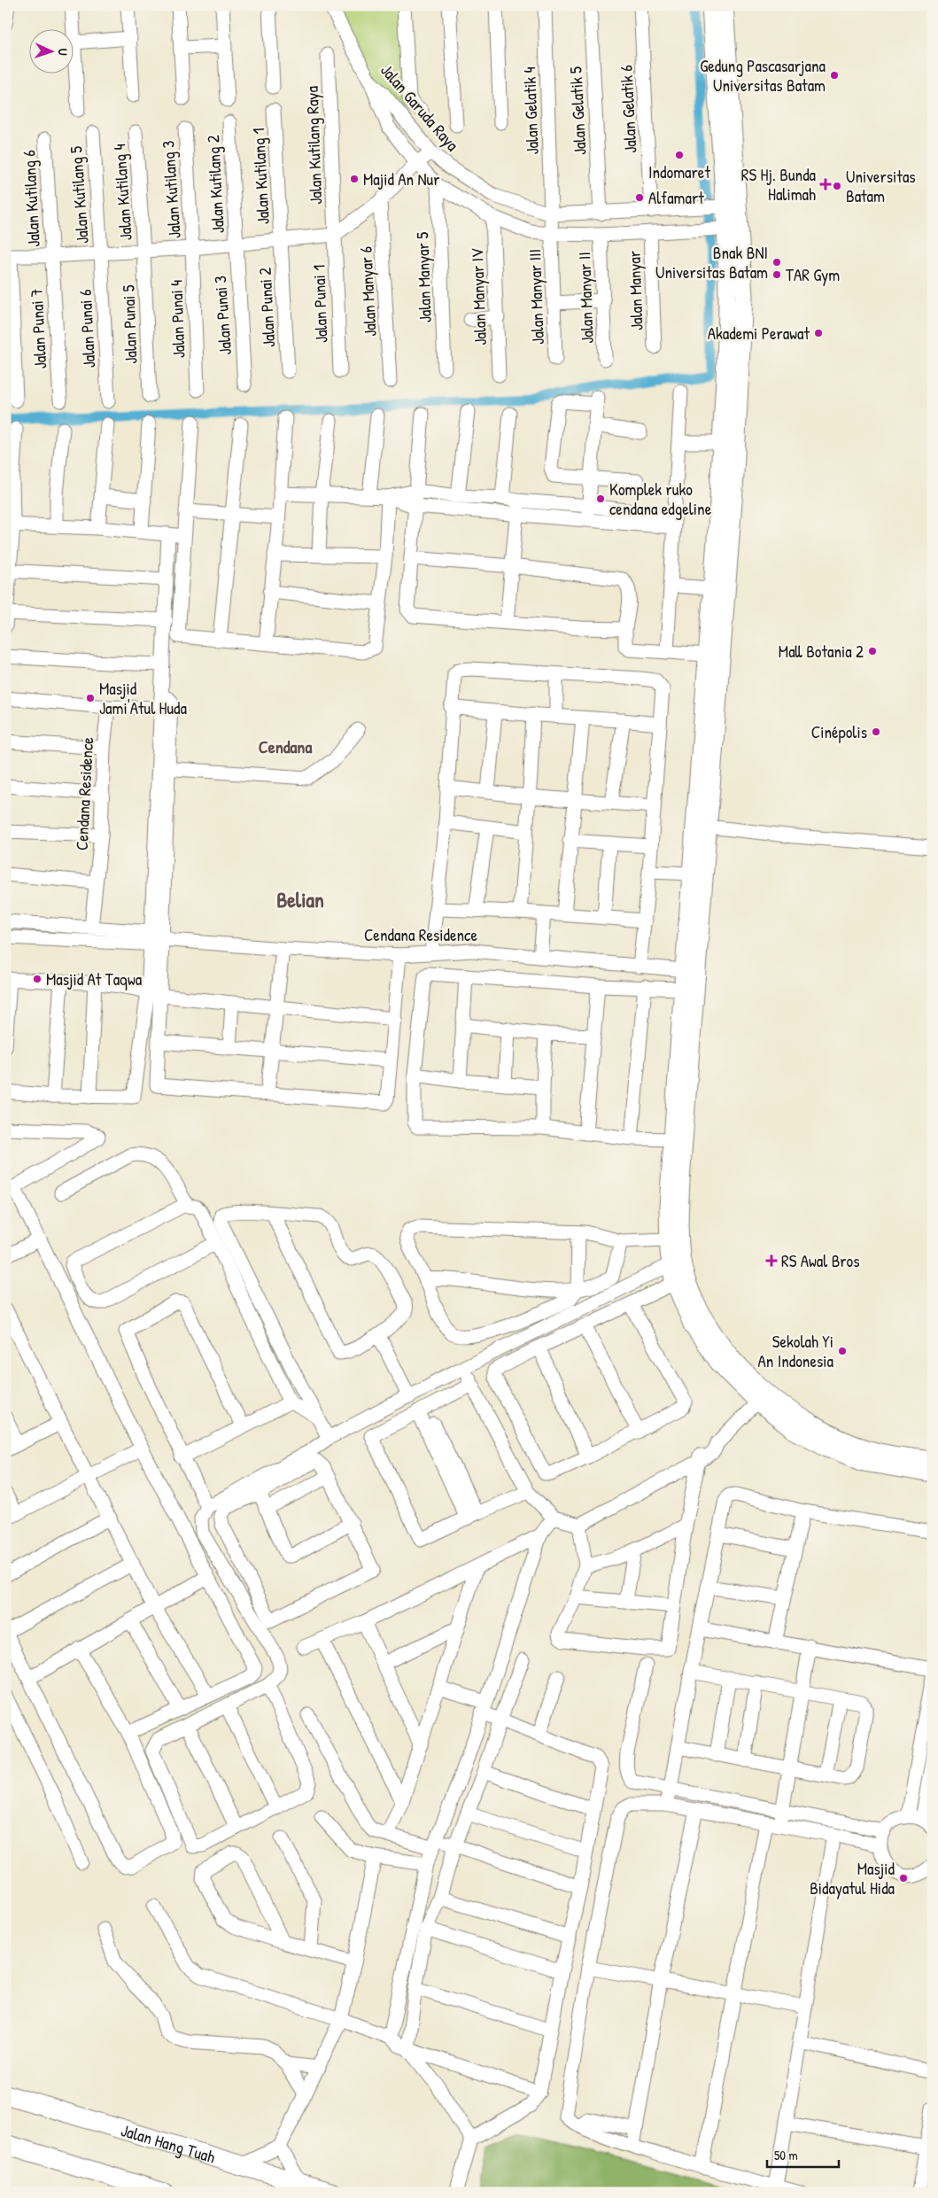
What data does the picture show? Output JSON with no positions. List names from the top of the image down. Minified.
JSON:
{"streets":{"highway":["Jalan Hang Tuah"],"street":["Jalan Garuda Raya","Jalan Gelatik 6","Jalan Gelatik 4","Jalan Gelatik 5","Jalan Kutilang Raya","Jalan Kutilang 1","Jalan Kutilang 2","Jalan Kutilang 3","Jalan Kutilang 4","Jalan Kutilang 5","Jalan Kutilang 6","Jalan Manyar 5","Jalan Manyar","Jalan Manyar 6","Jalan Manyar IV","Jalan Manyar III","Jalan Manyar II","Jalan Punai 1","Jalan Punai 2","Jalan Punai 3","Jalan Punai 4","Jalan Punai 5","Jalan Punai 7","Jalan Punai 6","Cendana Residence"]},"crossings":[["Jalan Garuda Raya","Jalan Gelatik 6"],["Jalan Garuda Raya","Jalan Gelatik 4"],["Jalan Garuda Raya","Jalan Gelatik 5"],["Jalan Gelatik 4","Jalan Manyar III"],["Jalan Kutilang Raya","Jalan Punai 1"],["Jalan Kutilang 1","Jalan Punai 2"],["Jalan Kutilang 2","Jalan Punai 3"],["Jalan Kutilang 3","Jalan Punai 4"],["Jalan Kutilang 4","Jalan Punai 5"],["Jalan Kutilang 5","Jalan Punai 6"],["Jalan Kutilang 6","Jalan Punai 7"]],"districts":["Cendana","Belian"],"places":{"other":["Gedung Pascasarjana Universitas Batam","Indomaret","Majid An Nur","Universitas Batam","Alfamart","Bnak BNI Universitas Batam","TAR Gym","Akademi Perawat","Komplek ruko cendana edgeline","Mall Botania 2","Masjid Jami'Atul Huda","Cinépolis","Masjid At Taqwa","Sekolah Yi An Indonesia","Masjid Bidayatul Hida"],"health":["RS Hj. Bunda Halimah","RS Awal Bros"]},"scale_bar":"50 m","north":"right"}
